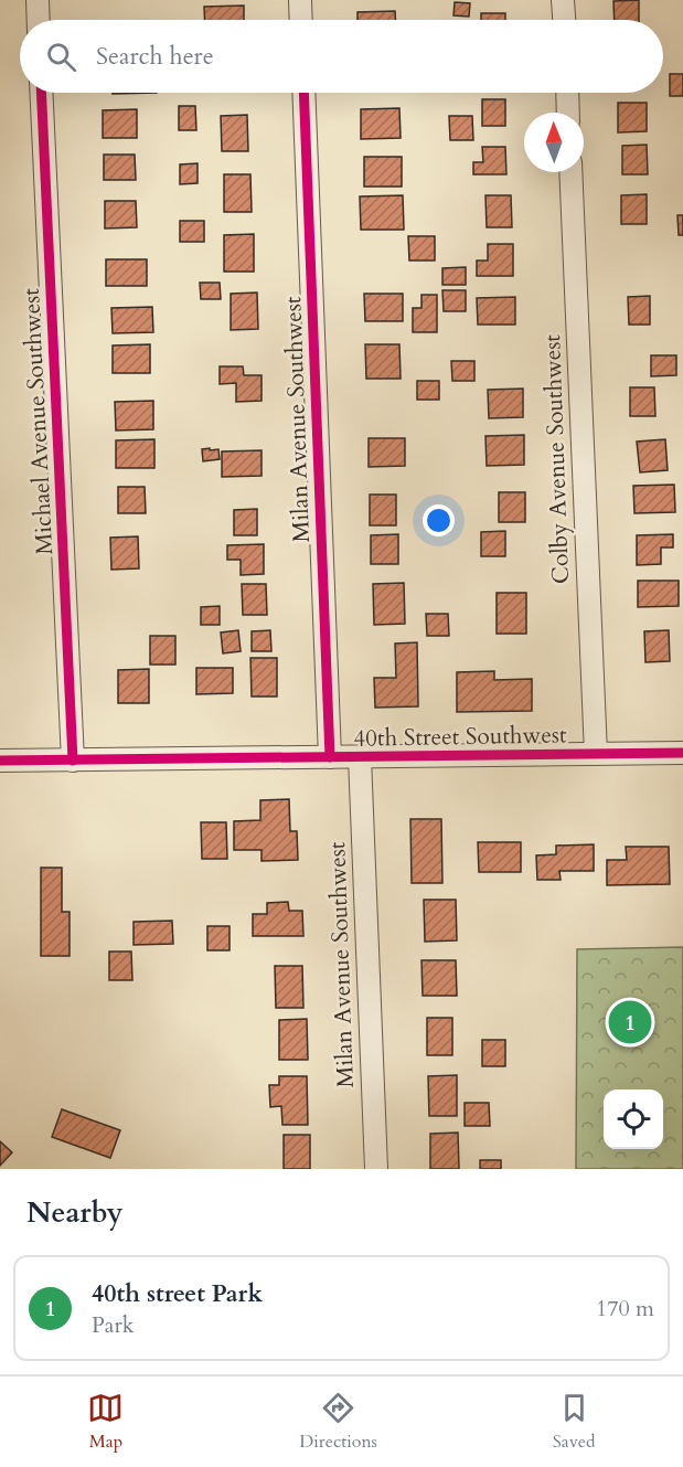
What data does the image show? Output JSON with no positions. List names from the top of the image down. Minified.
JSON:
{"streets":{"street":["Milan Avenue Southwest","Michael Avenue Southwest","Colby Avenue Southwest","40th Street Southwest"]},"crossings":[["Milan Avenue Southwest","40th Street Southwest"],["Michael Avenue Southwest","40th Street Southwest"],["Colby Avenue Southwest","40th Street Southwest"]],"north":"top","page":{"search":"Search here","pins":"1","heading":"Nearby","list":[{"mark":"1","name":"40th street Park","note":"Park","value":"170 m"}],"nav":["Map","Directions","Saved"]}}
